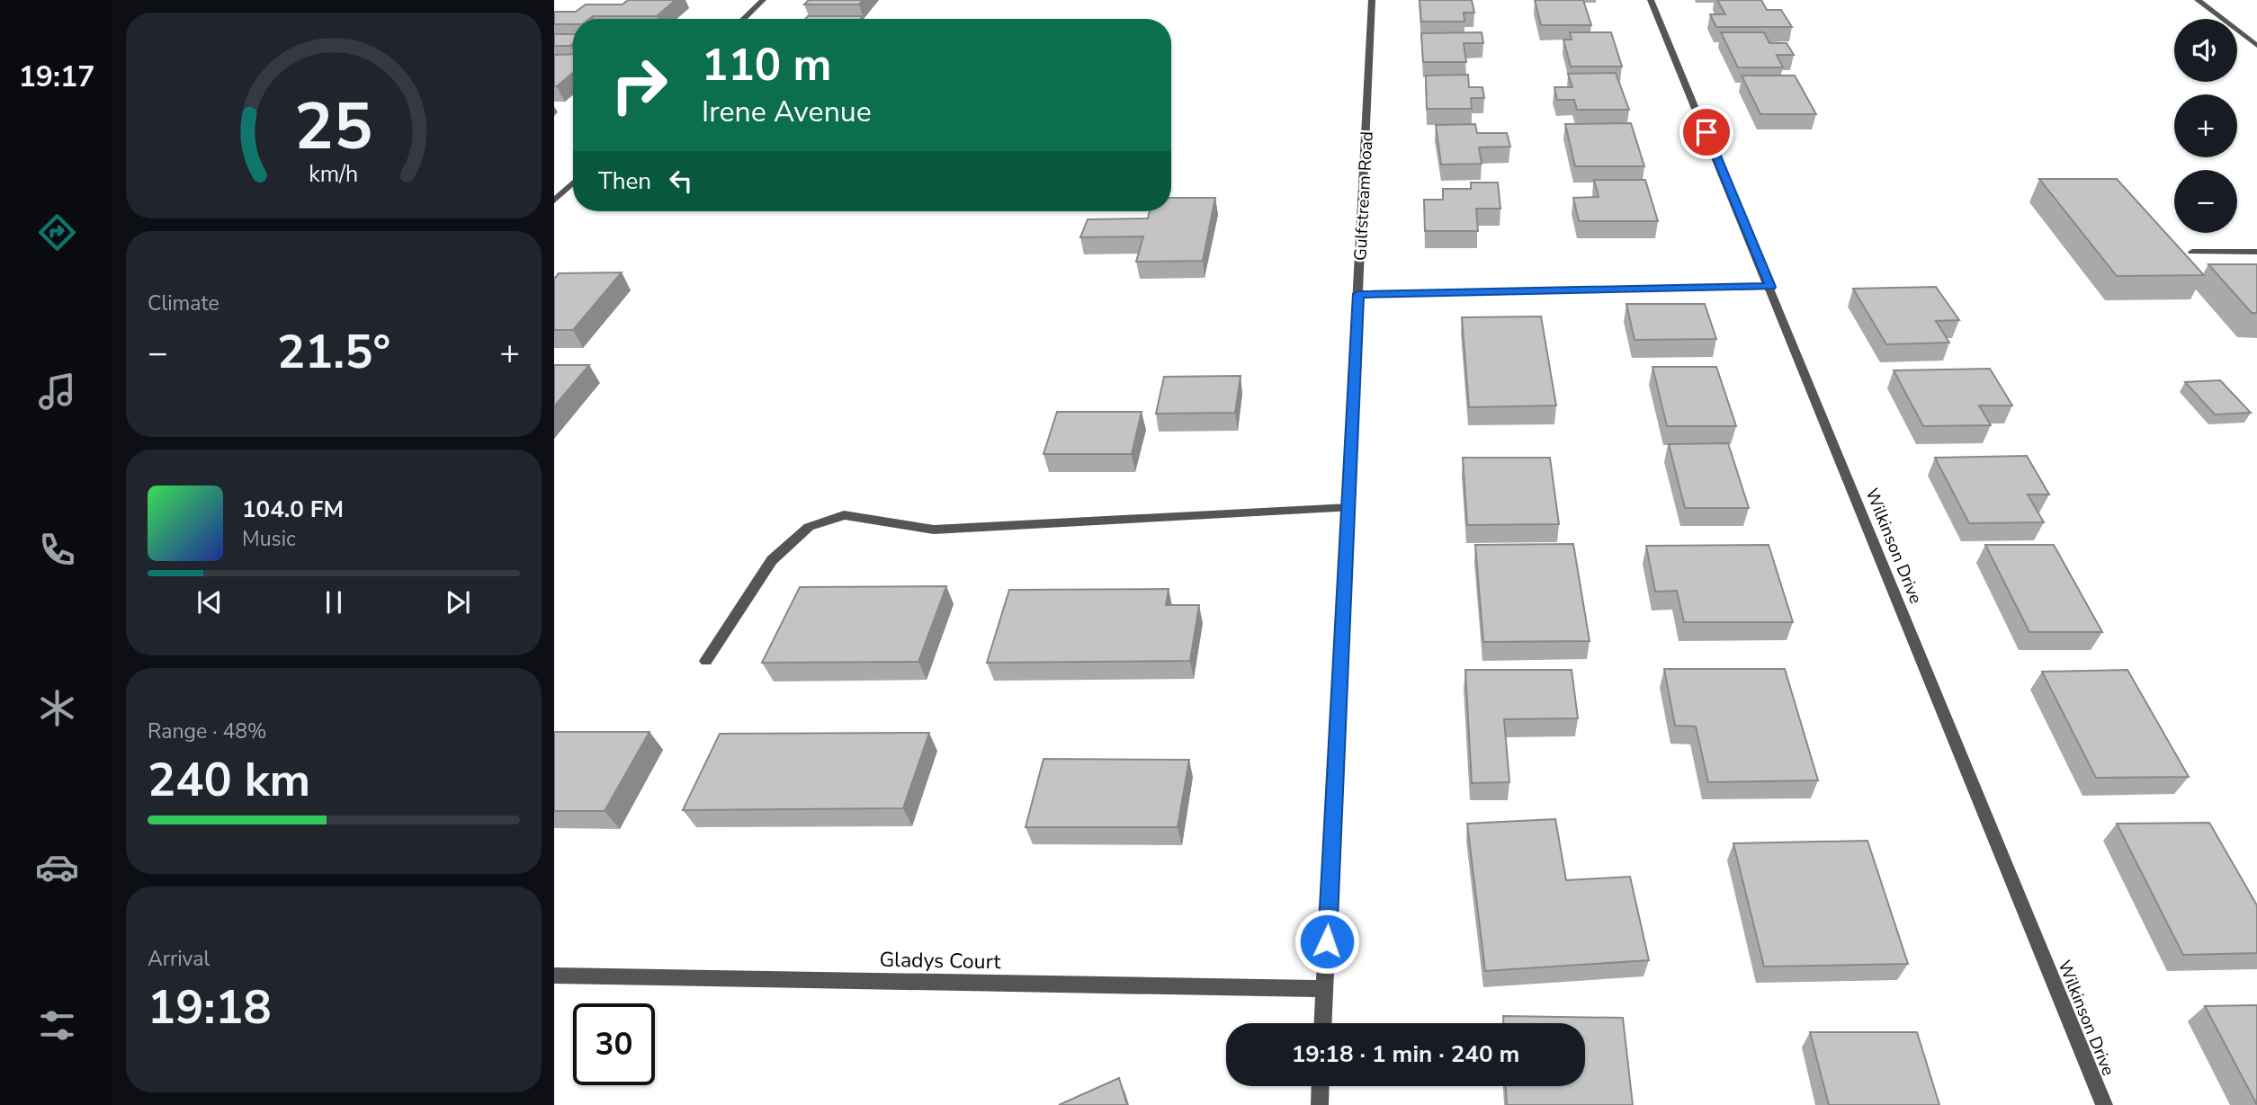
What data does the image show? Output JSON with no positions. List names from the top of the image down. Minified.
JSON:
{"streets":{"street":["Gulfstream Road","Wilkinson Drive","Gladys Court"]},"crossings":[["Gulfstream Road","Gladys Court"]],"page":{"tabs":"19:17","map_buttons":["+","−"],"turn":["110 m","Irene Avenue"],"then":"Then","tile":["Climate",["Range · 48%","240 km"],["Arrival","19:18"]],"heat":["−","21.5°","+"],"song":["104.0 FM","Music"],"limit":"30","trip":"19:18 · 1 min · 240 m","gauge":["25","km/h"]}}
